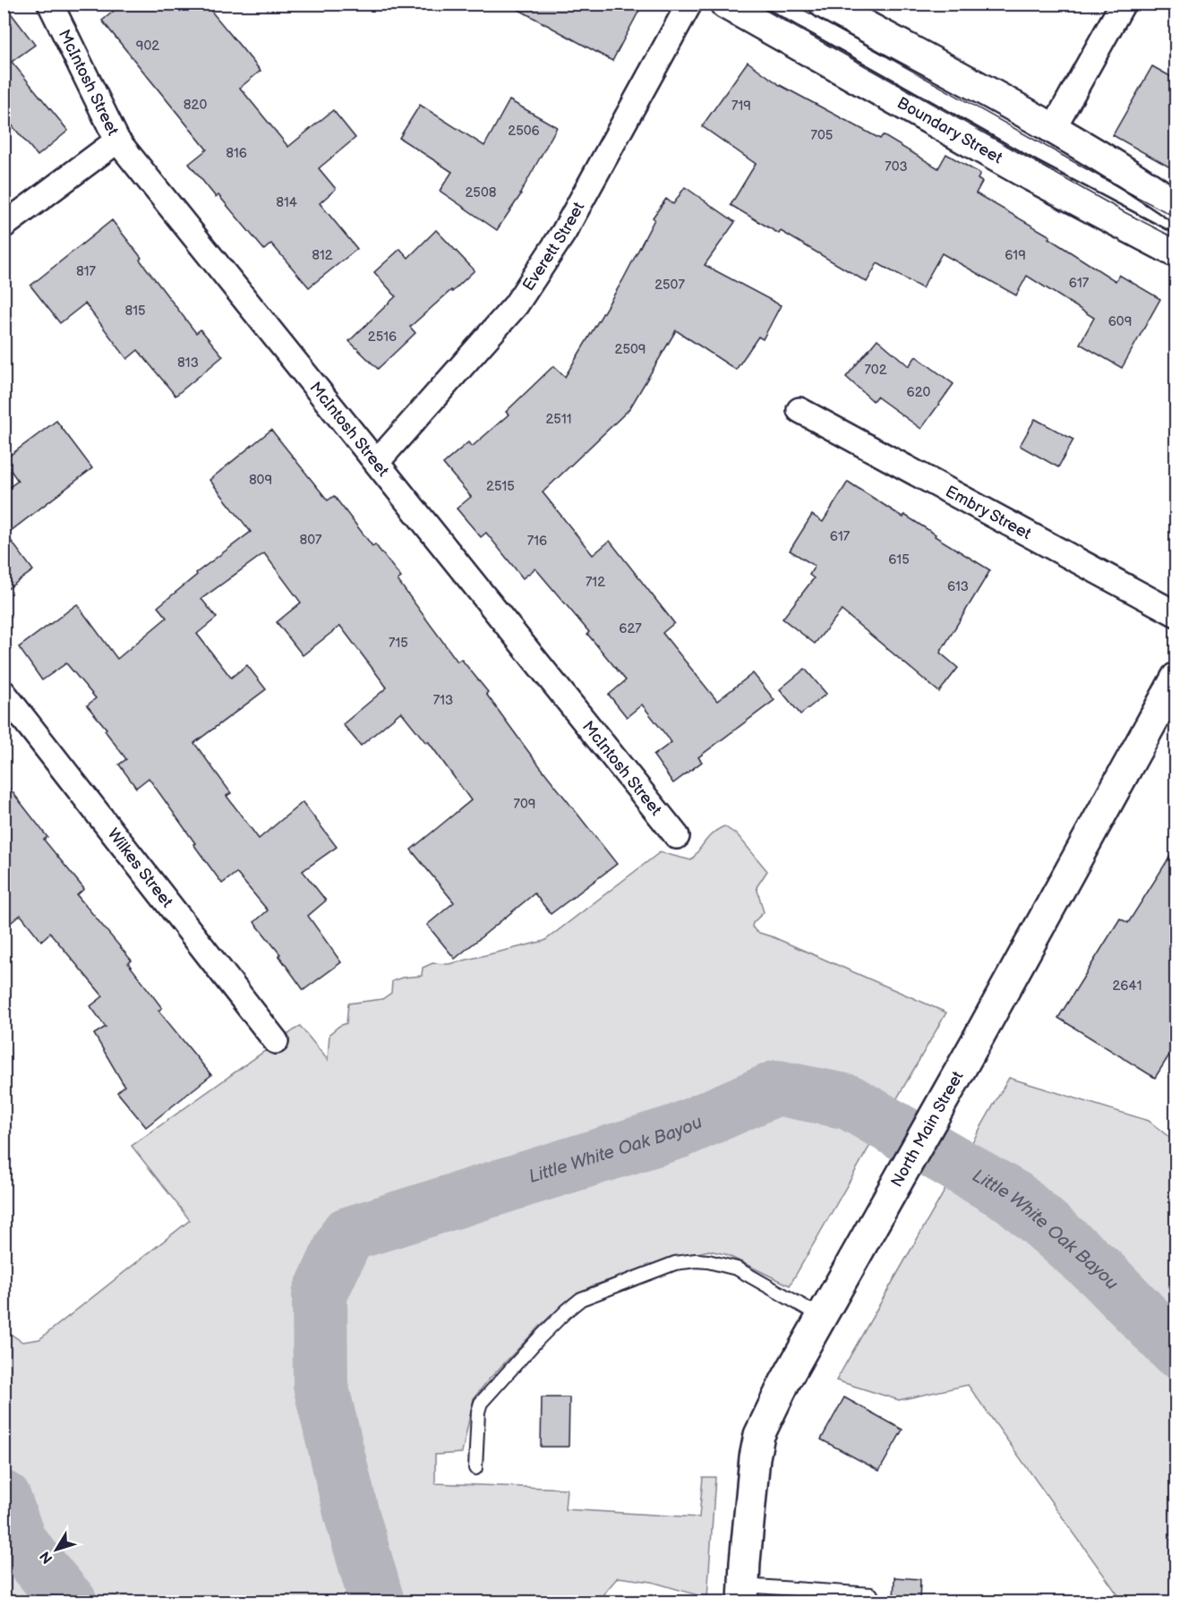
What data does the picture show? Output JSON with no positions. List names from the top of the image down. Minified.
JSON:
{"streets":{"main road":["Boundary Street","North Main Street"],"street":["McIntosh Street","Everett Street","Embry Street","Wilkes Street"]},"crossings":[["McIntosh Street","Everett Street"]],"water":["Little White Oak Bayou"],"house_numbers":["902","820","719","2506","705","816","703","2508","814","812","619","817","617","2507","815","609","2516","2509","813","702","620","2511","809","2515","617","807","716","615","712","613","627","715","713","709","2641"],"north":"bottom left"}
